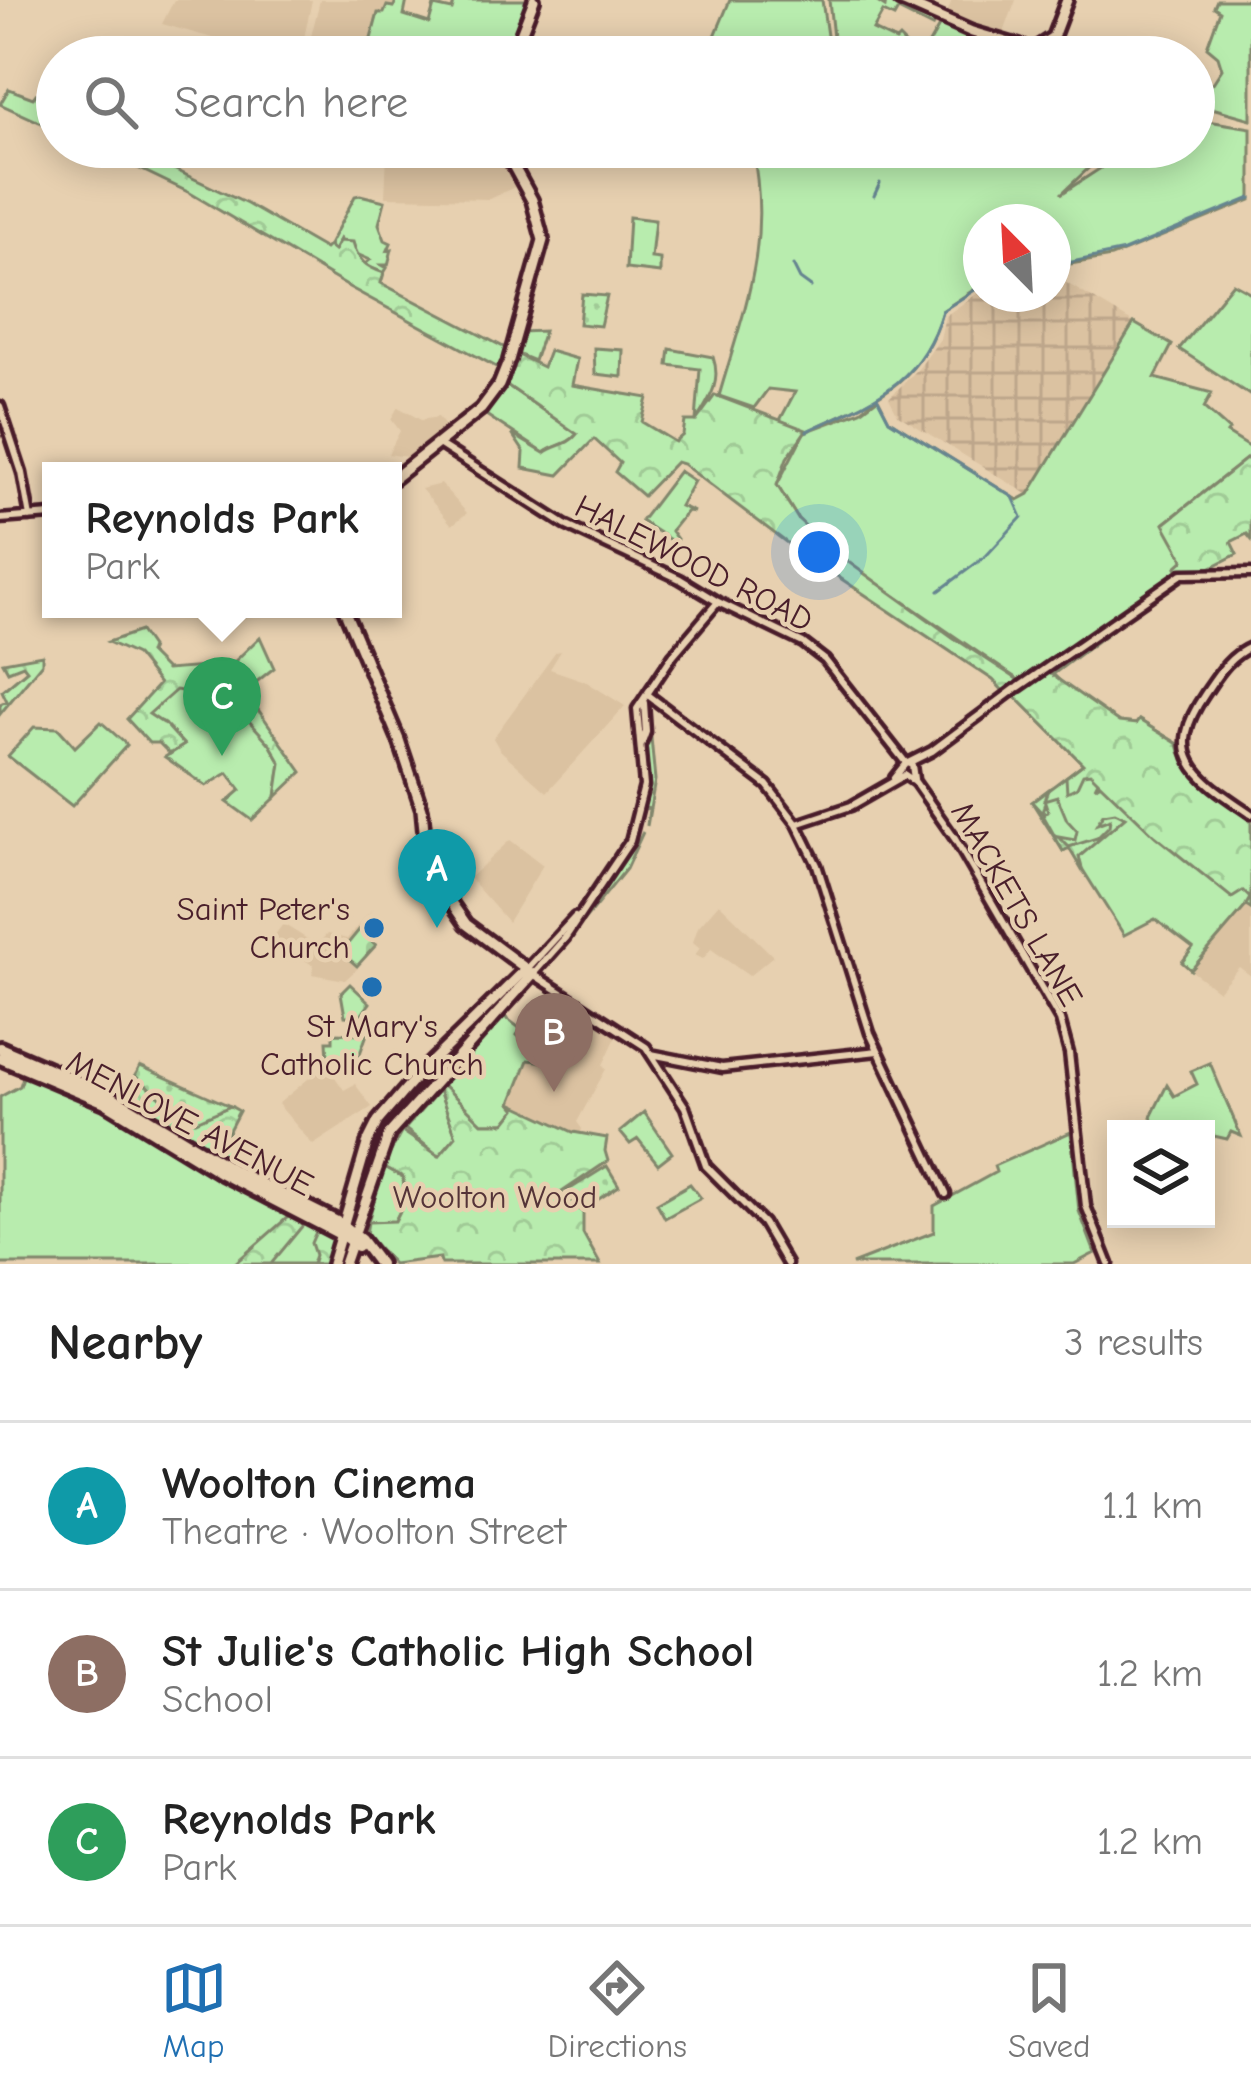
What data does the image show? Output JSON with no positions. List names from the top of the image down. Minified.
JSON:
{"streets":{"highway":["MENLOVE AVENUE"],"street":["HALEWOOD ROAD","MACKETS LANE"]},"crossings":[["HALEWOOD ROAD","MACKETS LANE"]],"parks":["Woolton Wood"],"places":["Saint Peter's Church","St Mary's Catholic Church"],"north":"top left","page":{"search":"Search here","popup":["Reynolds Park","Park"],"pins":["C","A","B"],"heading":["Nearby","3 results"],"list":[{"mark":"A","name":"Woolton Cinema","note":"Theatre · Woolton Street","value":"1.1 km"},{"mark":"B","name":"St Julie's Catholic High School","note":"School","value":"1.2 km"},{"mark":"C","name":"Reynolds Park","note":"Park","value":"1.2 km"}],"nav":["Map","Directions","Saved"]}}
